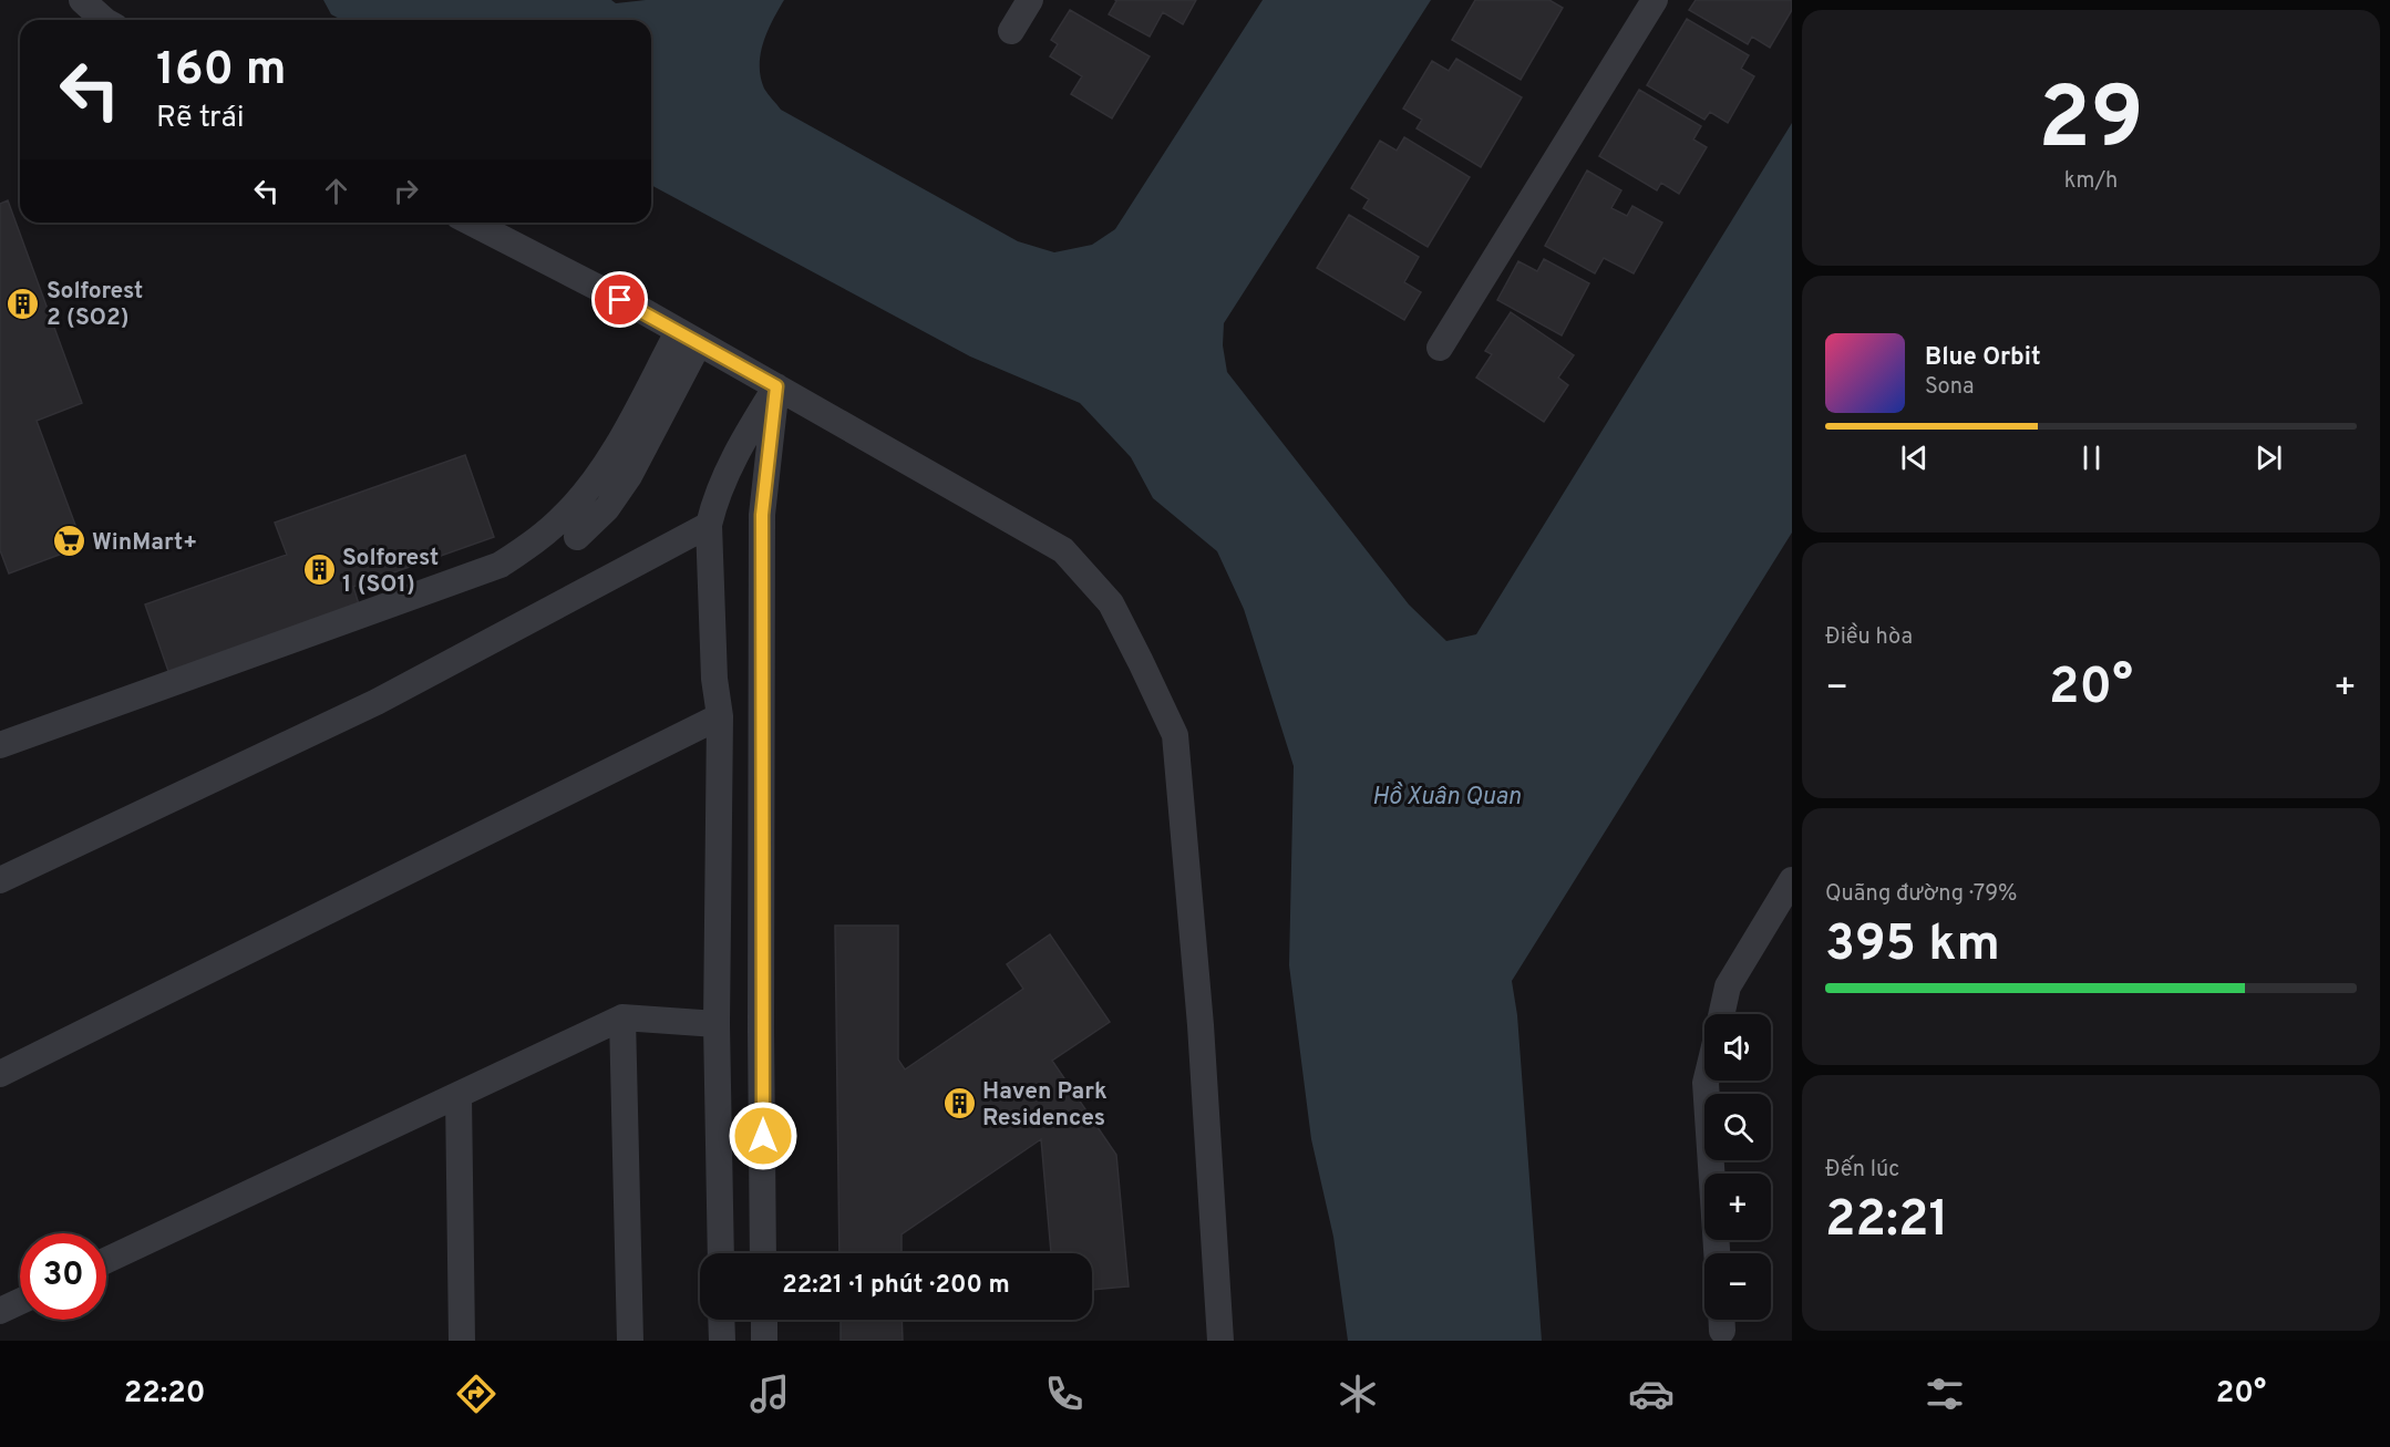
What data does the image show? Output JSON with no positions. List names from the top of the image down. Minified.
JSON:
{"water":["Hồ Xuân Quan"],"places":{"building":["Solforest 2 (SO2)","Solforest 1 (SO1)","Haven Park Residences"],"supermarket":["WinMart+"]},"page":{"tile":[["29","km/h"],"Điều hòa",["Quãng đường · 79%","395 km"],["Đến lúc","22:21"]],"turn":["160 m","Rẽ trái"],"song":["Blue Orbit","Sona"],"heat":["−","20°","+"],"map_buttons":["+","−"],"limit":"30","trip":"22:21 · 1 phút · 200 m","tabs":["22:20","20°"]}}
